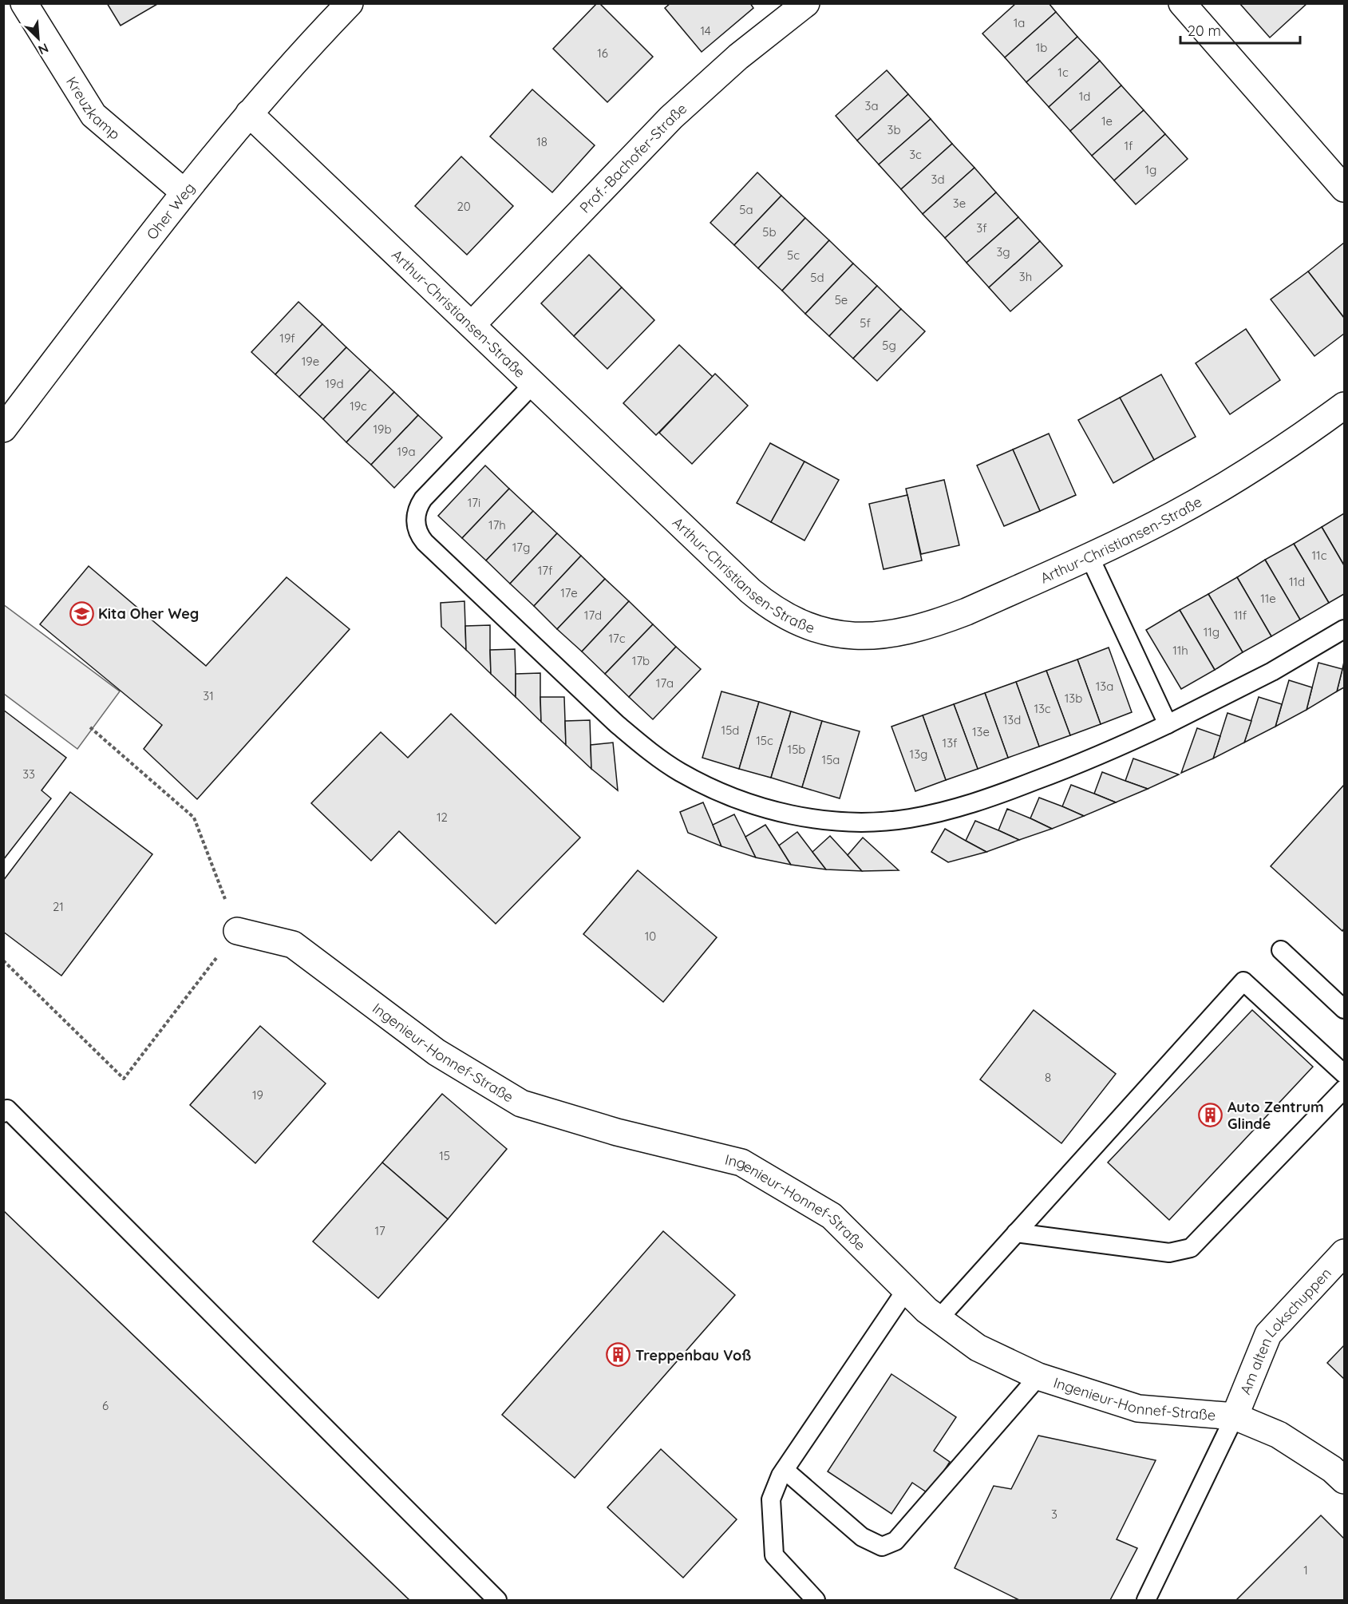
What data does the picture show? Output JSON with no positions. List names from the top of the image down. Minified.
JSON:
{"streets":{"street":["Kreuzkamp","Prof.-Bachofer-Straße","Oher Weg","Arthur-Christiansen-Straße","Ingenieur-Honnef-Straße","Am alten Lokschuppen"]},"crossings":[["Kreuzkamp","Oher Weg"],["Prof.-Bachofer-Straße","Arthur-Christiansen-Straße"],["Oher Weg","Arthur-Christiansen-Straße"],["Ingenieur-Honnef-Straße","Am alten Lokschuppen"]],"places":{"school or university":["Kita Oher Weg"],"building":["Auto Zentrum Glinde","Treppenbau Voß"]},"house_numbers":["1a","14","1b","16","1c","1d","3a","1e","3b","18","1f","3c","1g","3d","3e","20","5a","3f","5b","3g","5c","3h","5d","5e","5f","19f","5g","19e","19d","19c","19b","19a","17i","17h","17g","11c","17f","11d","17e","11e","17d","11f","11g","17c","11h","17b","17a","13a","31","13b","13c","13d","15d","13e","15c","13f","15b","13g","15a","33","12","21","10","8","19","15","17","6","3","1"],"scale_bar":"20 m","north":"bottom right"}
